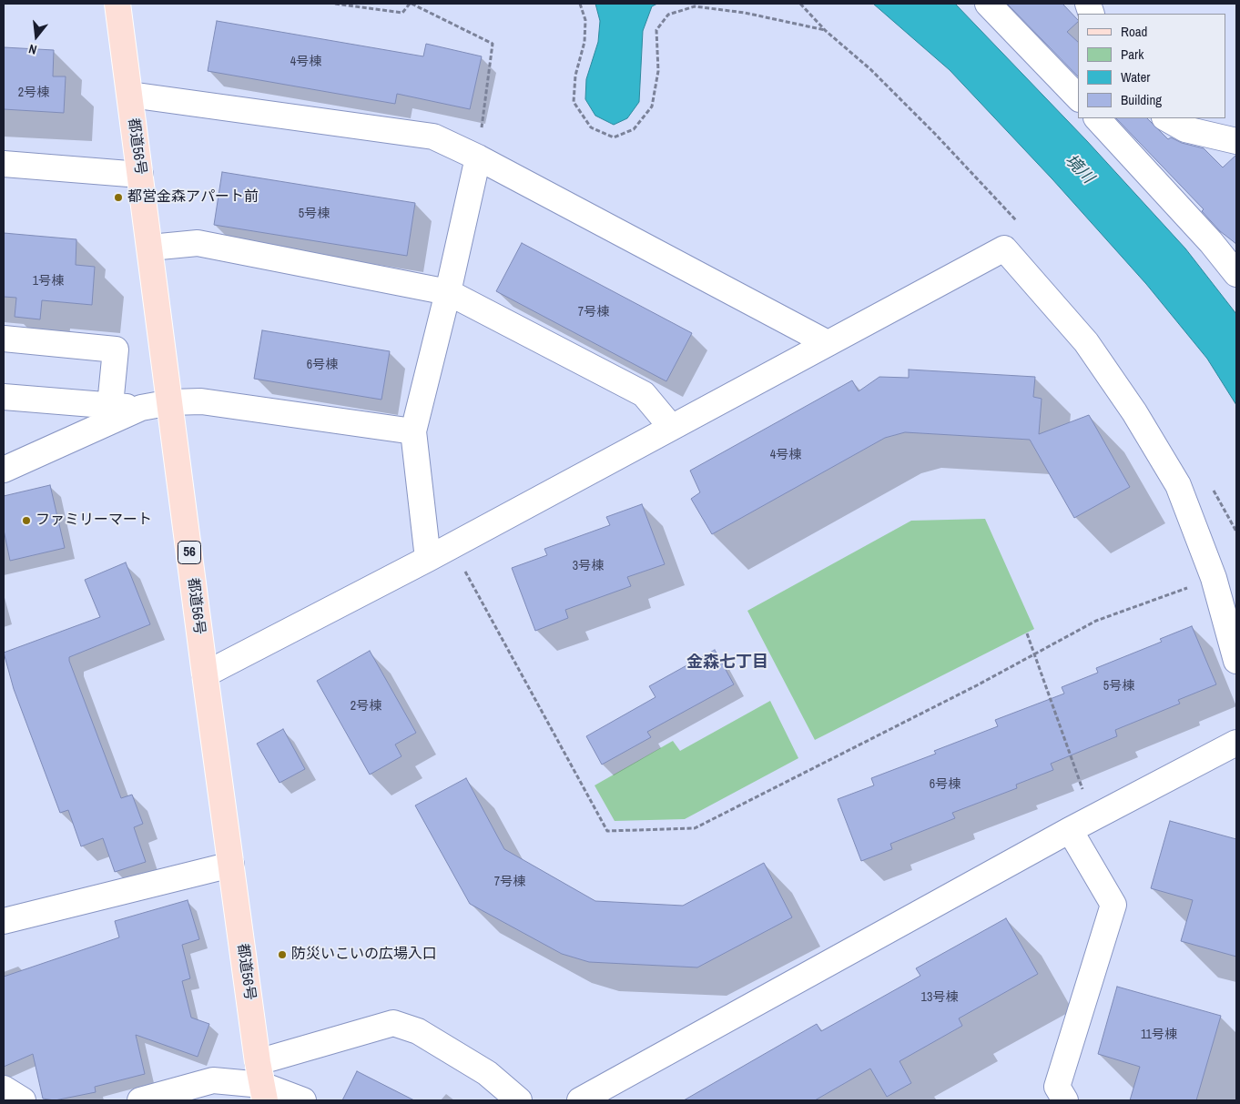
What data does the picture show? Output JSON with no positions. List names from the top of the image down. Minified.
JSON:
{"streets":{"main road":["都道56号","56"]},"districts":["金森七丁目"],"water":["境川"],"places":["都営金森アパート前","ファミリーマート","防災いこいの広場入口"],"house_numbers":["4号棟","2号棟","5号棟","1号棟","7号棟","6号棟","4号棟","3号棟","5号棟","2号棟","6号棟","7号棟","13号棟","11号棟"],"legend":["Road","Park","Water","Building"],"north":"bottom"}
